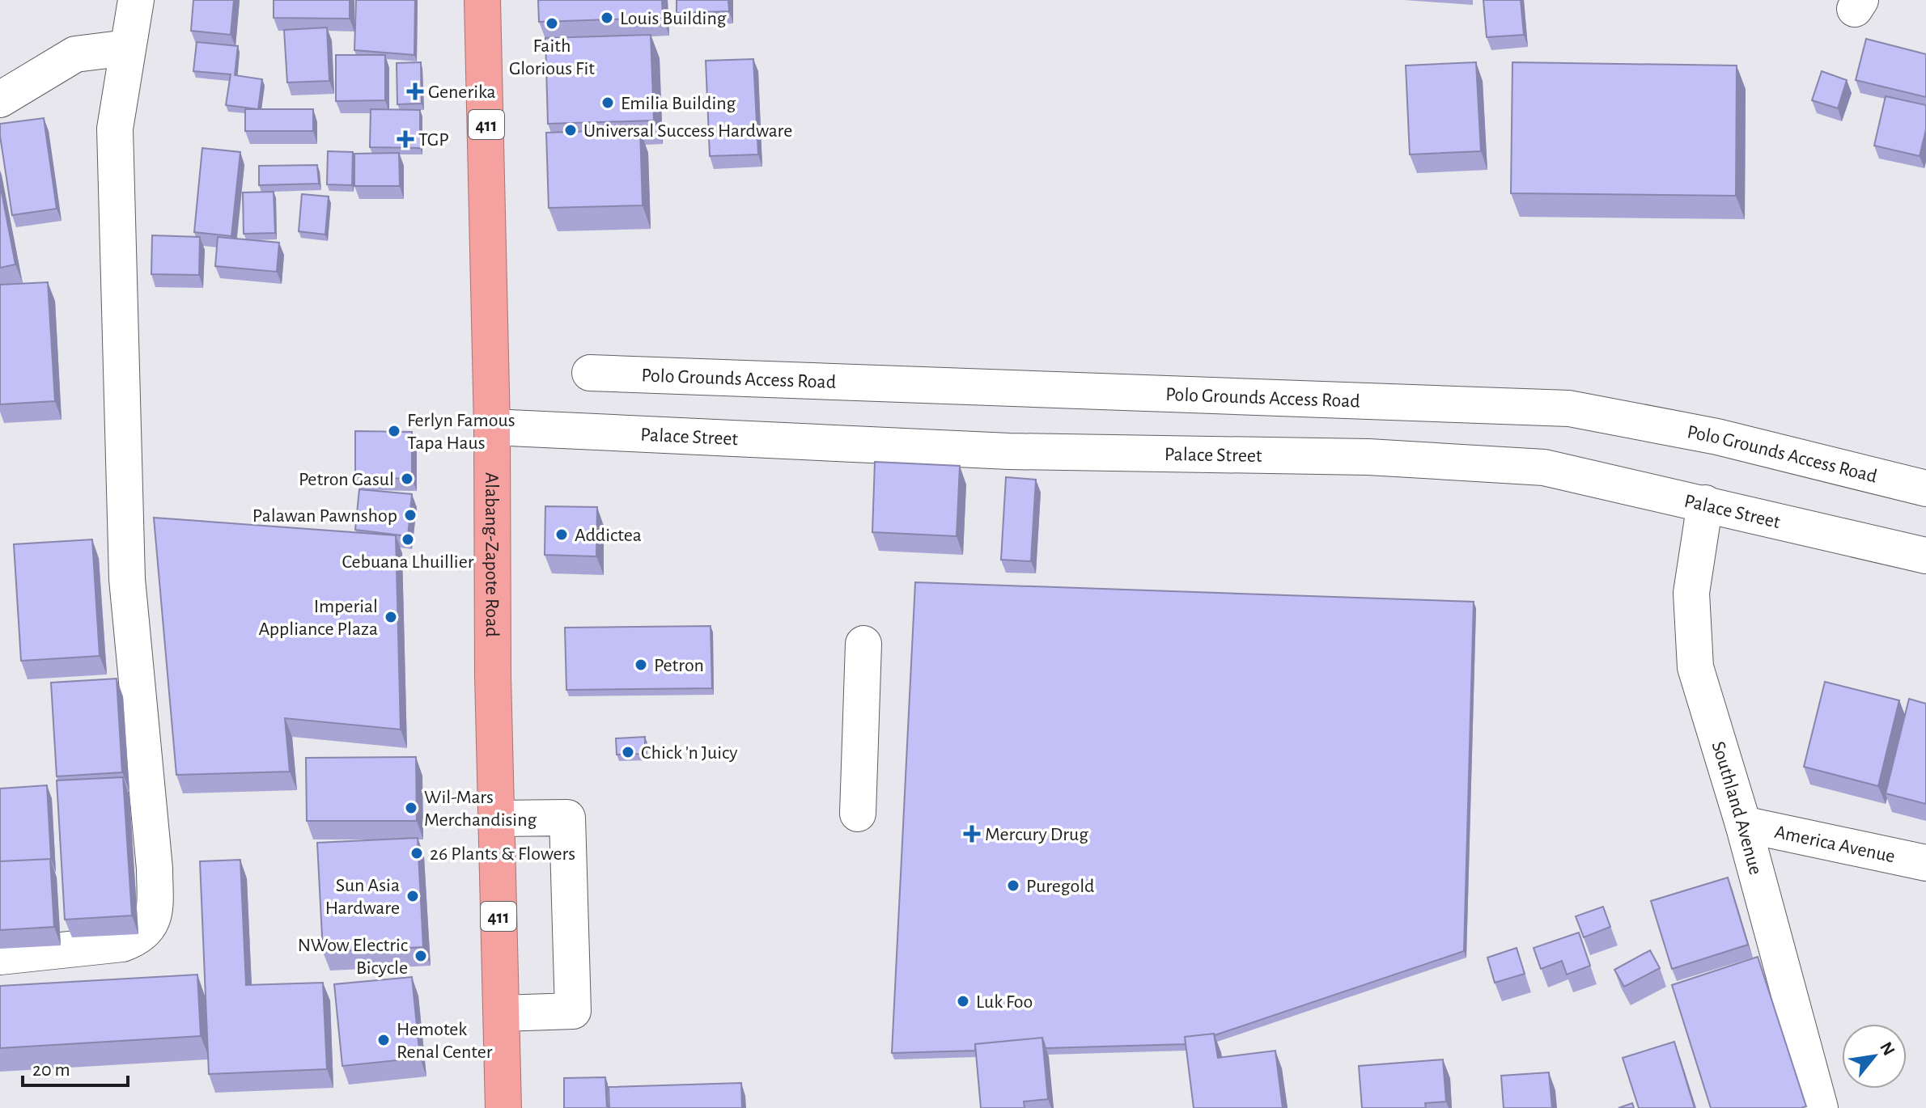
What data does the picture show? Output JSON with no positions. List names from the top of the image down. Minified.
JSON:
{"streets":{"highway":["411","Alabang-Zapote Road"],"street":["Polo Grounds Access Road","Palace Street","Southland Avenue","America Avenue"]},"crossings":[["Palace Street","Alabang-Zapote Road"],["Palace Street","Southland Avenue"],["Southland Avenue","America Avenue"]],"places":{"other":["Louis Building","Faith Glorious Fit","Emilia Building","Universal Success Hardware","Ferlyn Famous Tapa Haus","Petron Gasul","Palawan Pawnshop","Addictea","Cebuana Lhuillier","Imperial Appliance Plaza","Petron","Chick 'n Juicy","Wil-Mars Merchandising","26 Plants & Flowers","Puregold","Sun Asia Hardware","NWow Electric Bicycle","Luk Foo","Hemotek Renal Center"],"health":["Generika","TGP","Mercury Drug"]},"scale_bar":"20 m","north":"top right"}
